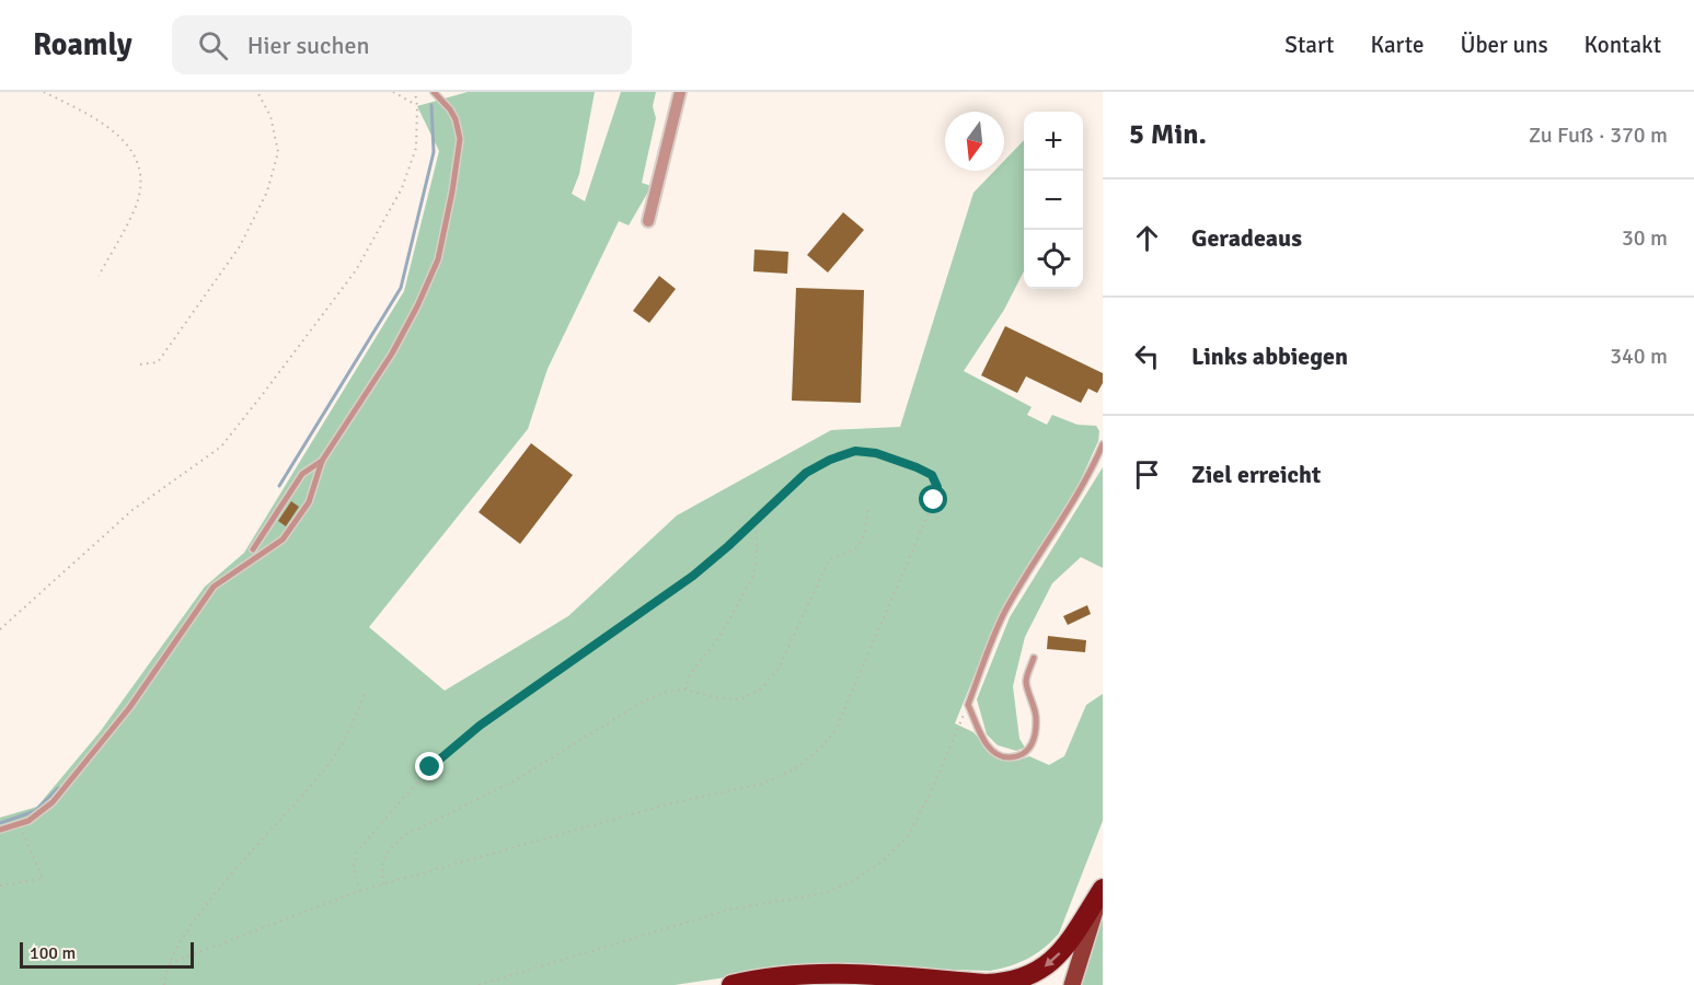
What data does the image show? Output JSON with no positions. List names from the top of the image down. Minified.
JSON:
{"scale_bar":"100 m","north":"bottom","page":{"header":"Roamly","search":"Hier suchen","nav":["Start","Karte","Über uns","Kontakt"],"heading":["5 Min.","Zu Fuß · 370 m"],"map_buttons":["+","−"],"list":[["Geradeaus","30 m"],["Links abbiegen","340 m"],"Ziel erreicht"],"scale":"100 m"}}
